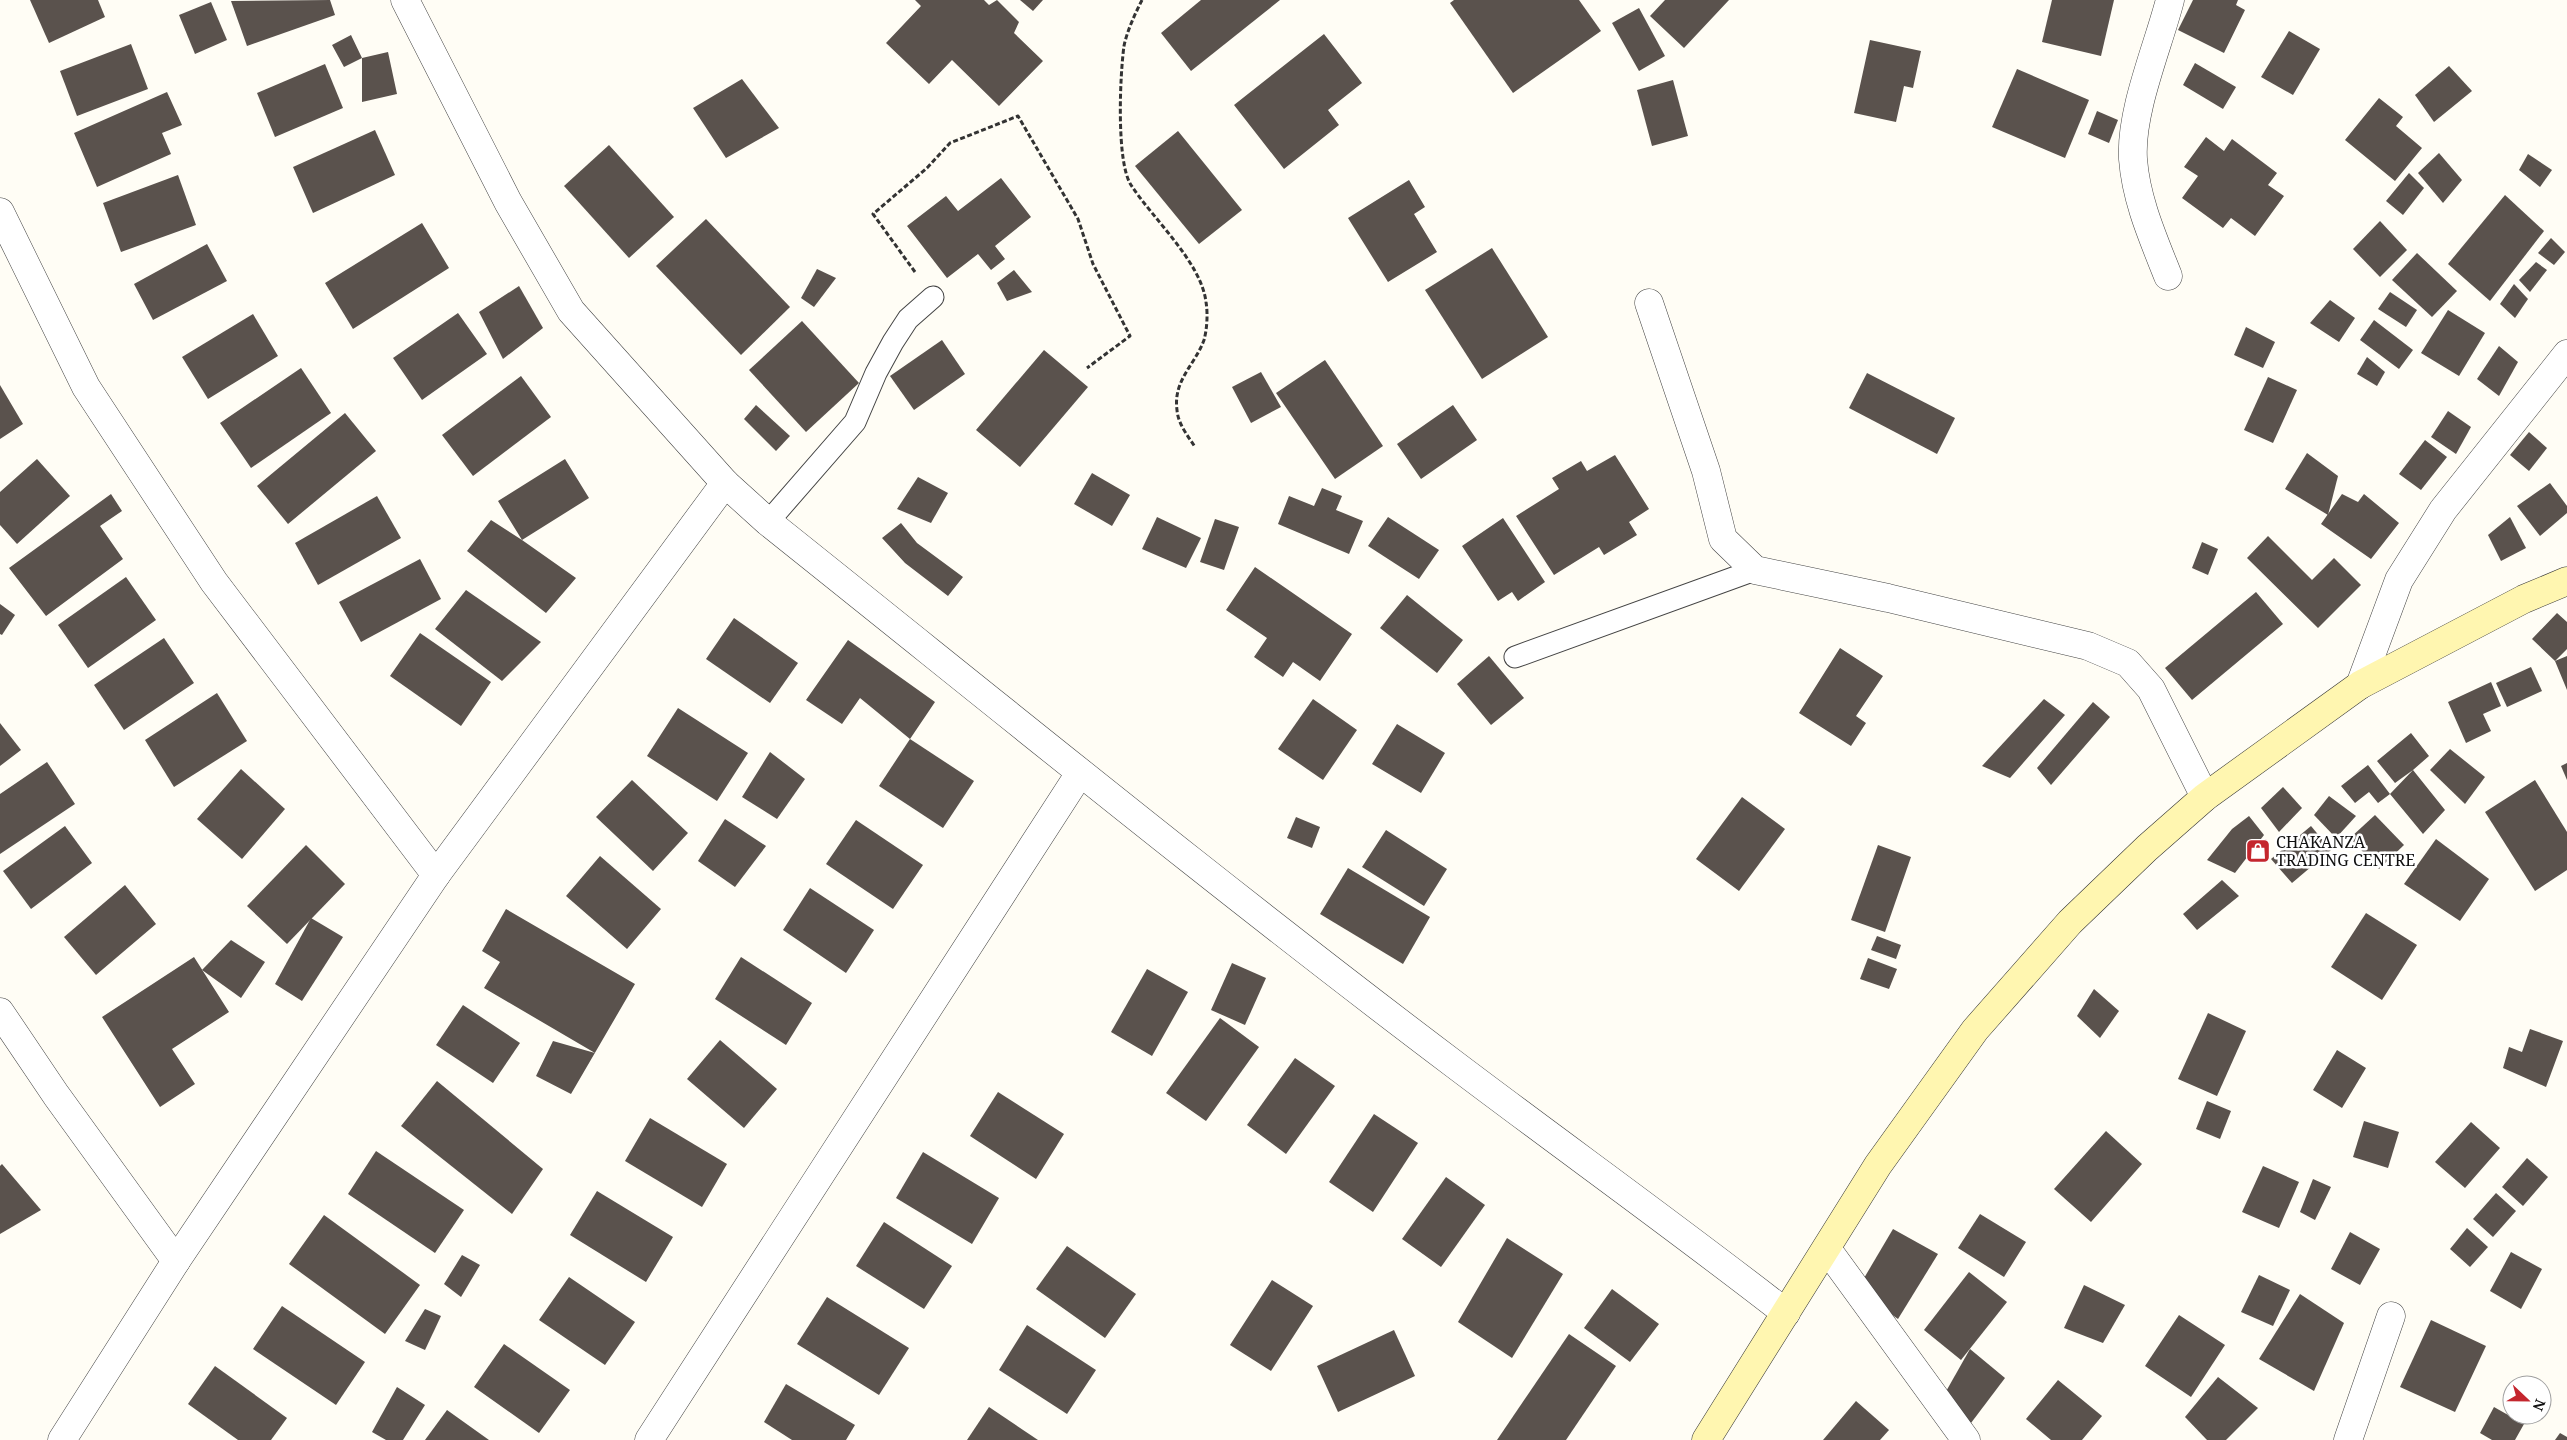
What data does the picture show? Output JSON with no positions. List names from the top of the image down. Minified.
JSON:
{"places":{"shop":["CHAKANZA TRADING CENTRE"]},"north":"right"}
